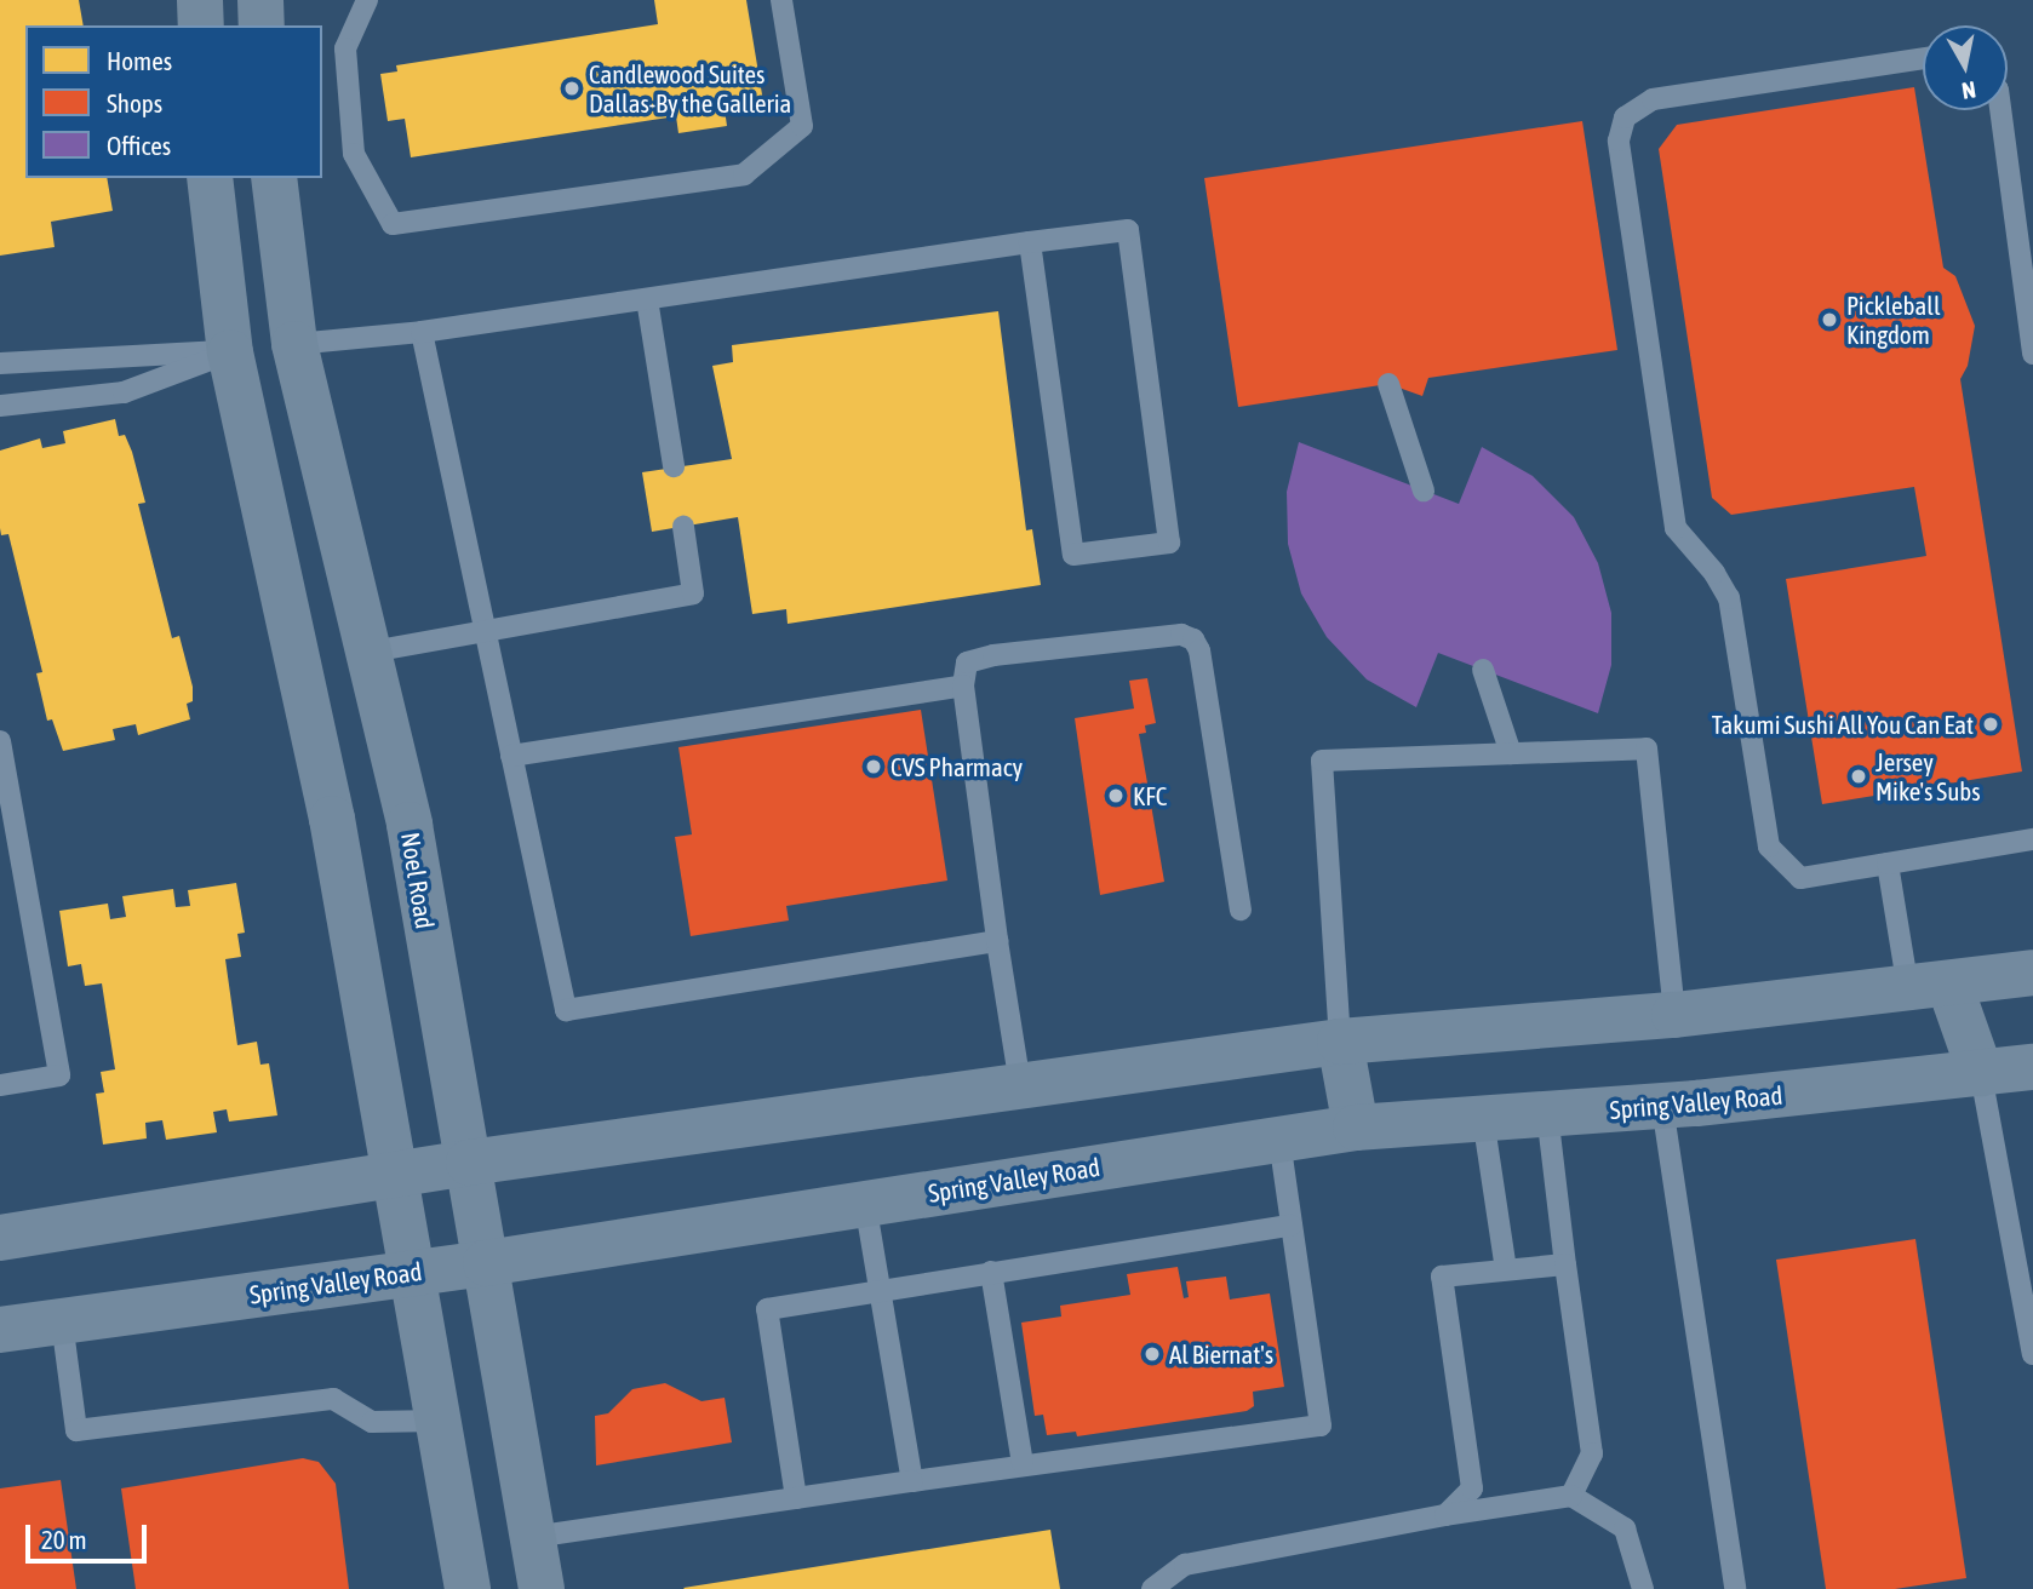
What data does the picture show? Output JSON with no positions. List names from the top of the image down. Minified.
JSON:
{"streets":{"main road":["Noel Road","Spring Valley Road"]},"crossings":[["Noel Road","Spring Valley Road"]],"places":["Candlewood Suites Dallas-By the Galleria","Pickleball Kingdom","Takumi Sushi All You Can Eat","CVS Pharmacy","Jersey Mike's Subs","KFC","Al Biernat's"],"legend":["Homes","Shops","Offices"],"scale_bar":"20 m","north":"bottom"}
